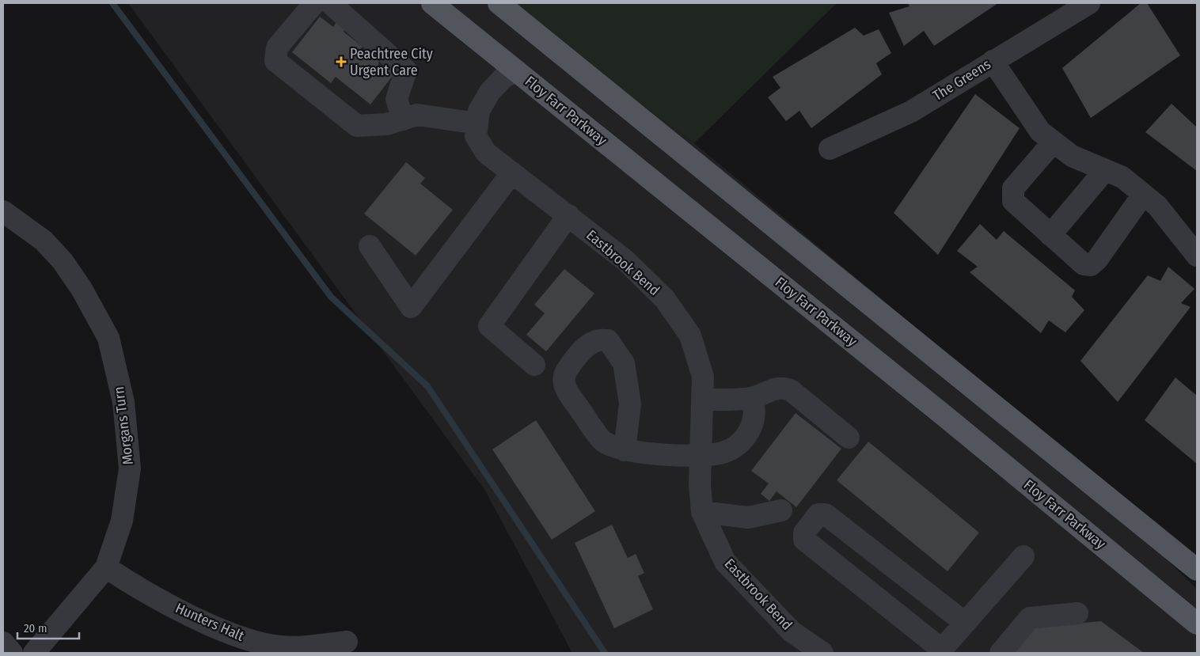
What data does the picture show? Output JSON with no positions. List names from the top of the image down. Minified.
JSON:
{"streets":{"main road":["Floy Farr Parkway"],"street":["The Greens","Eastbrook Bend","Morgans Turn","Hunters Halt"]},"crossings":[["Floy Farr Parkway","Eastbrook Bend"],["Morgans Turn","Hunters Halt"]],"places":{"health":["Peachtree City Urgent Care"]},"scale_bar":"20 m"}
